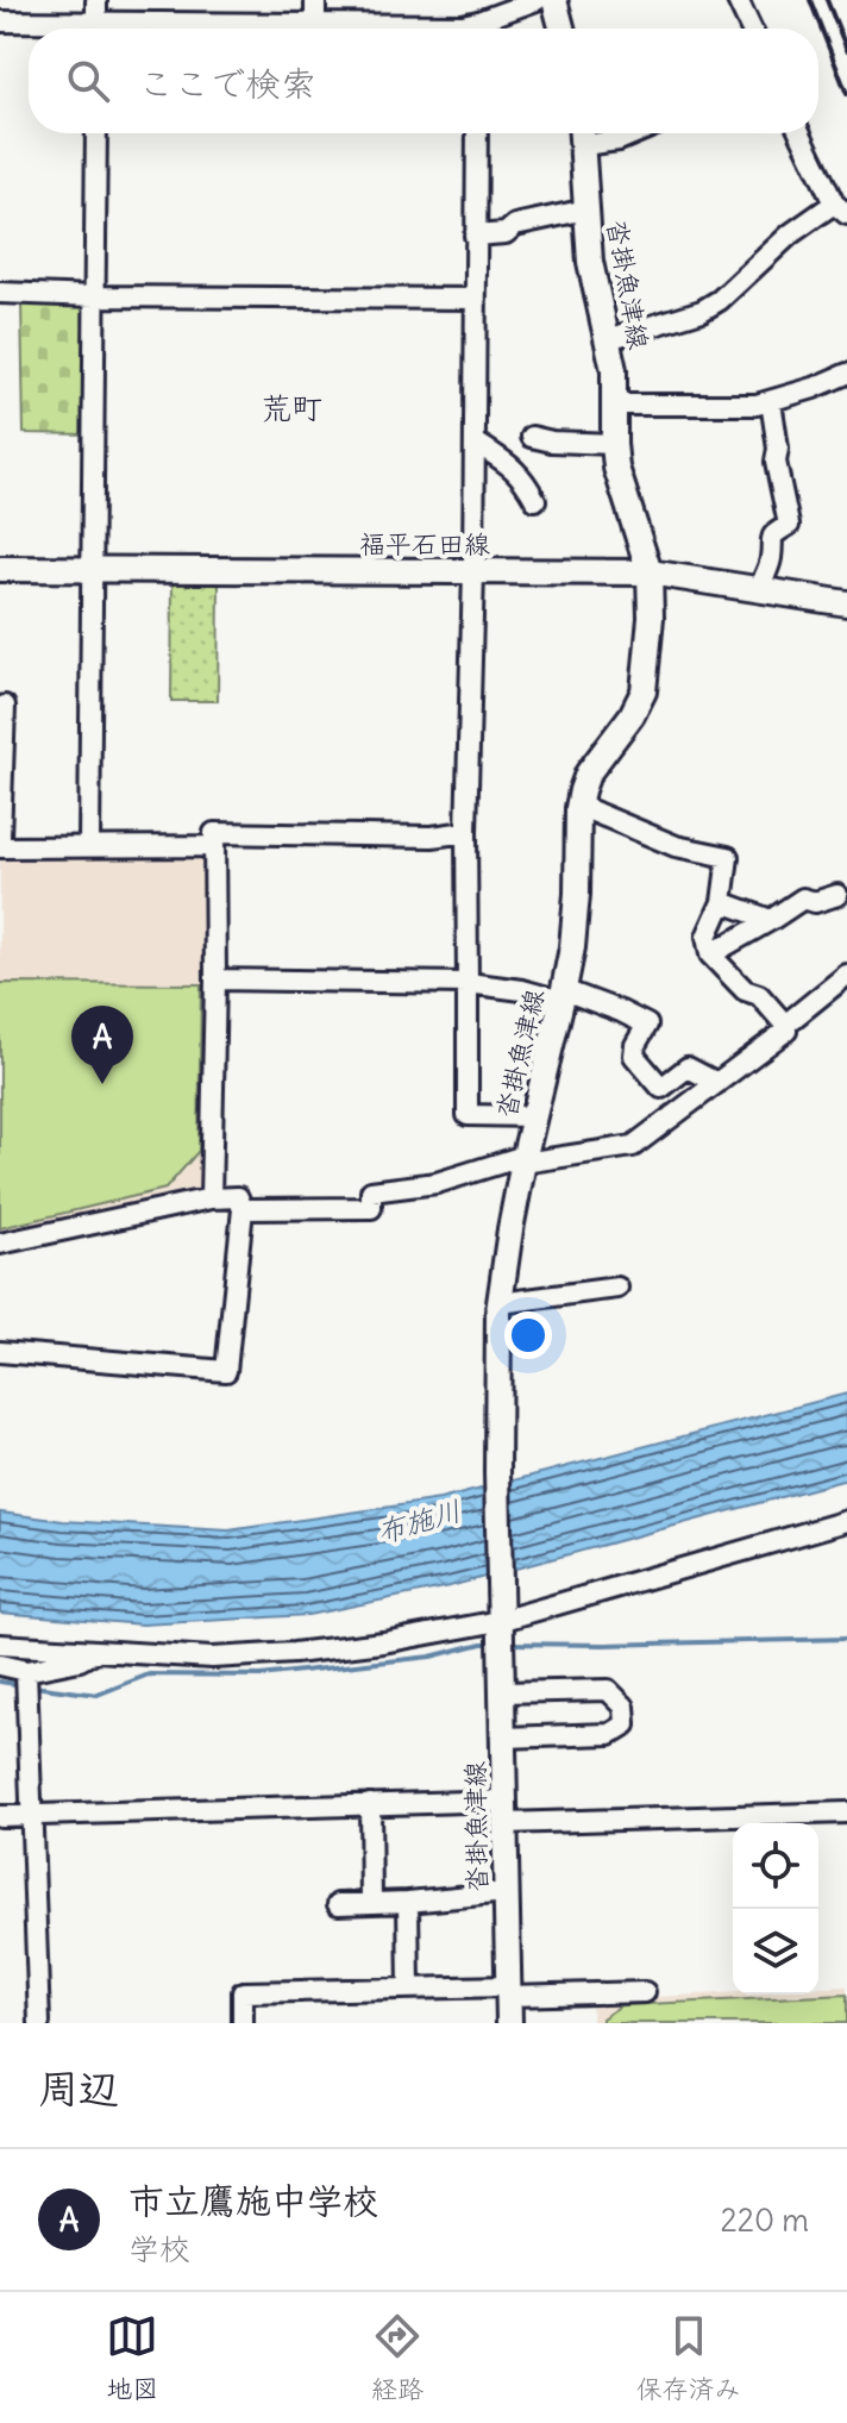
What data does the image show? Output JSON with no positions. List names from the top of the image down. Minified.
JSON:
{"streets":{"main road":["沓掛魚津線","福平石田線"]},"crossings":[["沓掛魚津線","福平石田線"]],"districts":["荒町"],"water":["布施川"],"page":{"search":"ここで検索","pins":"A","heading":"周辺","list":[{"mark":"A","name":"市立鷹施中学校","note":"学校","value":"220 m"}],"nav":["地図","経路","保存済み"]}}
